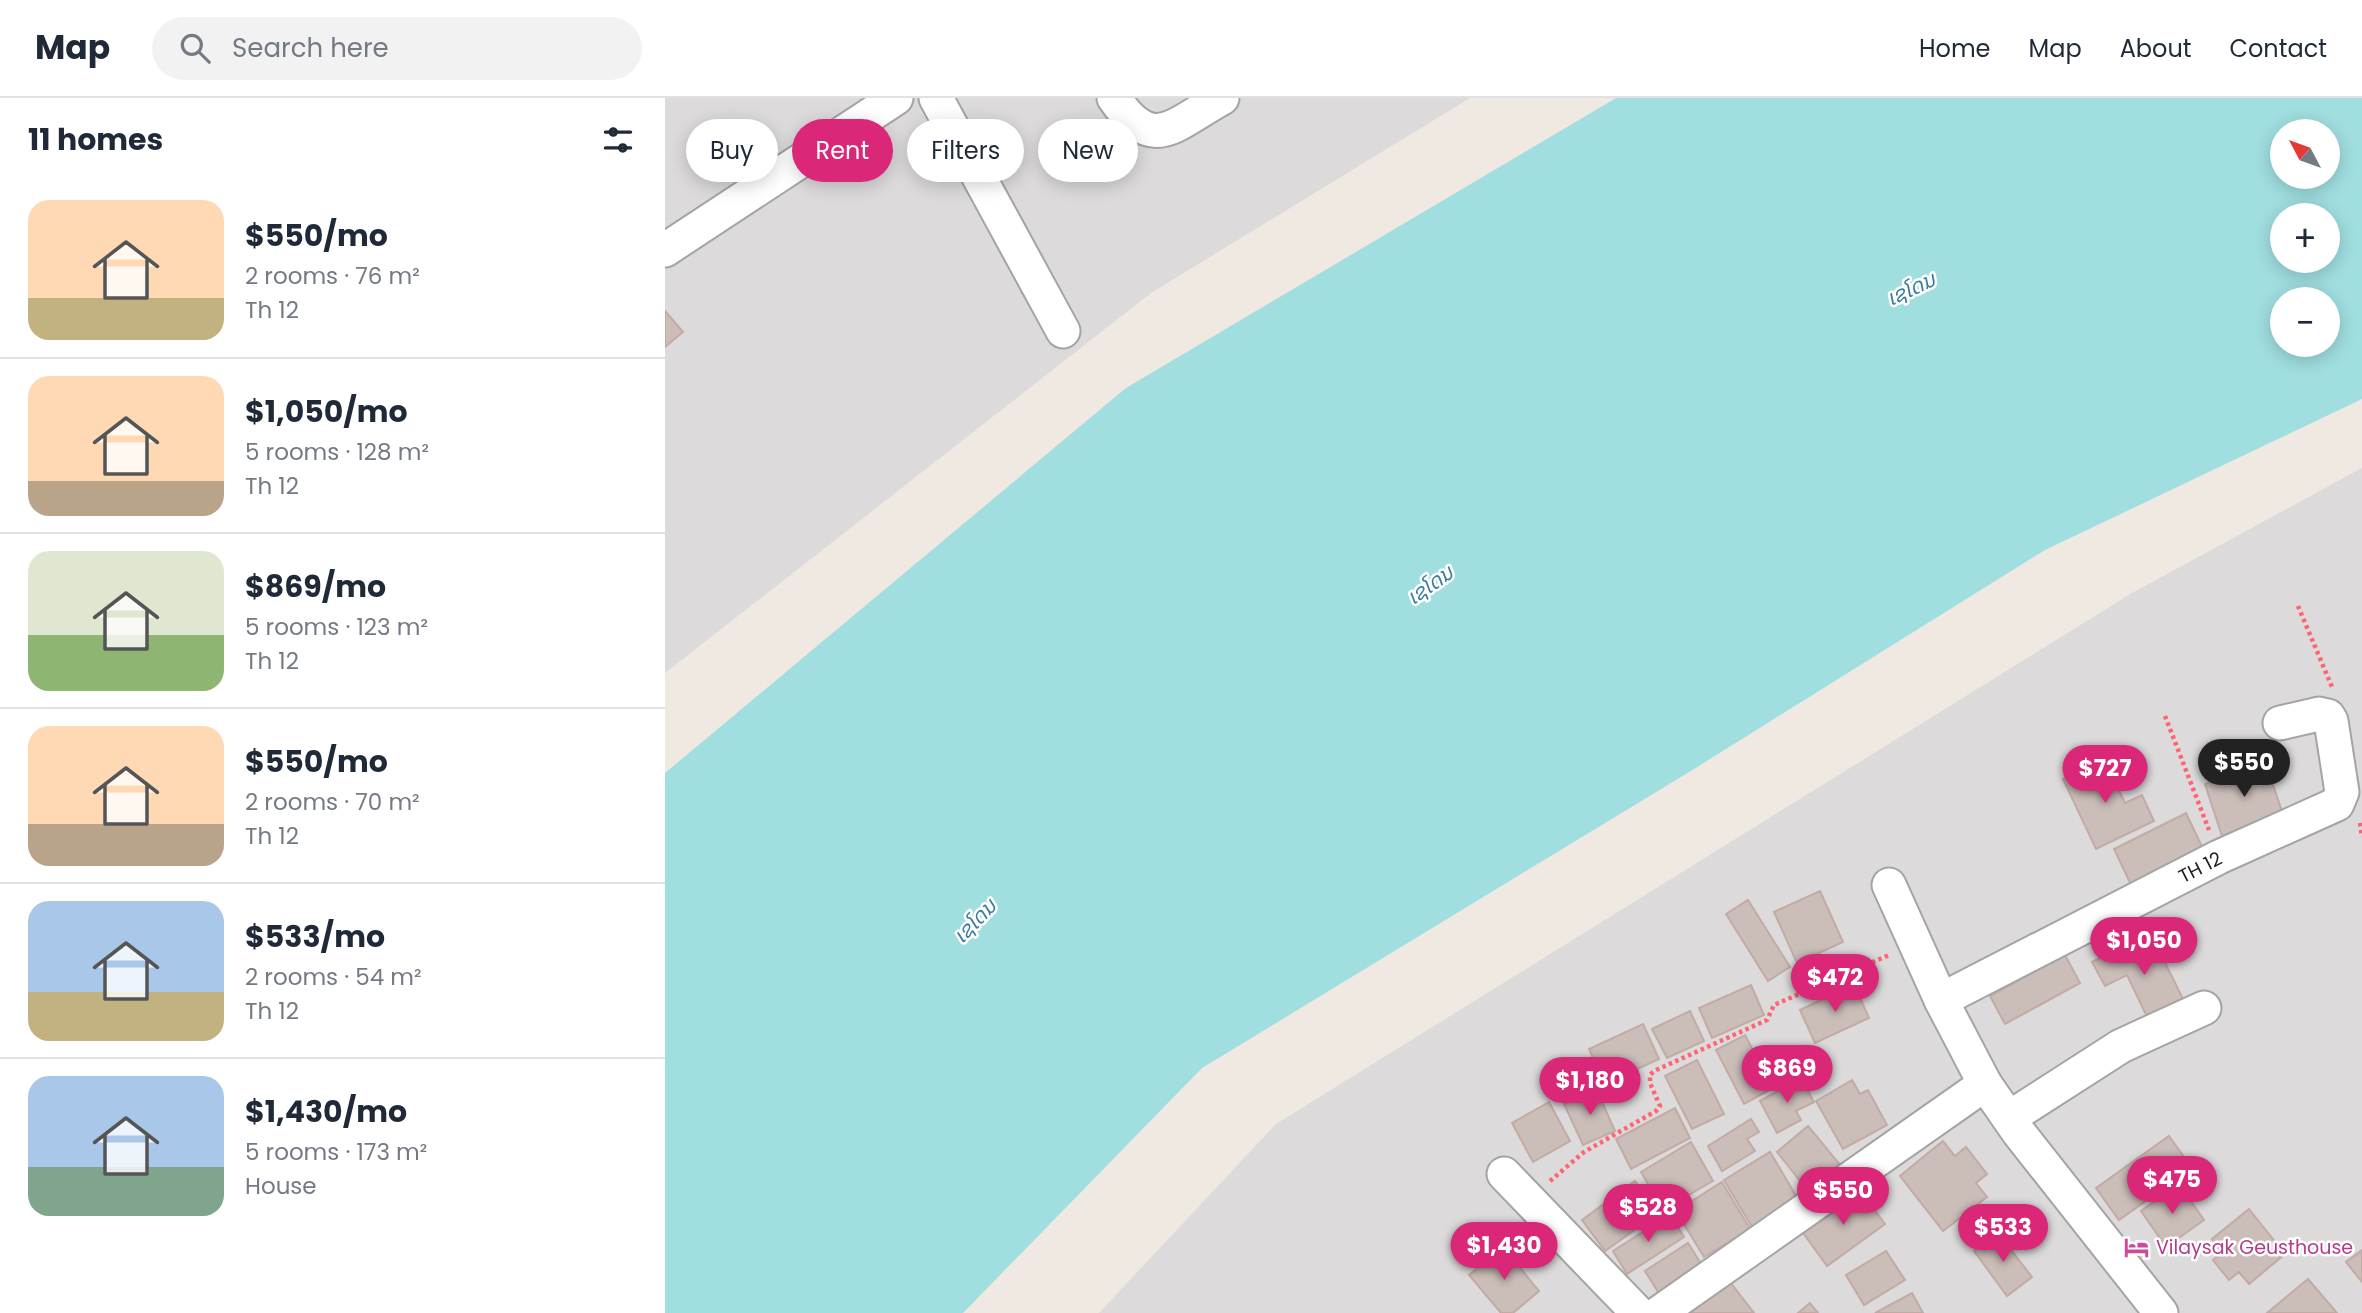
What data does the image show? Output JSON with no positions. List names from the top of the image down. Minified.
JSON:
{"streets":{"street":["TH 12"]},"water":["ເຊໂດນ"],"places":{"hotel":["Vilaysak Geusthouse"]},"north":"top left","page":{"header":"Map","search":"Search here","nav":["Home","Map","About","Contact"],"heading":"11 homes","map_buttons":["+","−"],"chip":["Buy","Rent","Filters","New"],"list":[{"name":"$550/mo","note":"2 rooms · 76 m² · Th 12"},{"name":"$1,050/mo","note":"5 rooms · 128 m² · Th 12"},{"name":"$869/mo","note":"5 rooms · 123 m² · Th 12"},{"name":"$550/mo","note":"2 rooms · 70 m² · Th 12"},{"name":"$533/mo","note":"2 rooms · 54 m² · Th 12"},{"name":"$1,430/mo","note":"5 rooms · 173 m² · House"}],"price":["$550","$727","$1,050","$472","$869","$1,180","$475","$550","$528","$533","$1,430"]}}
